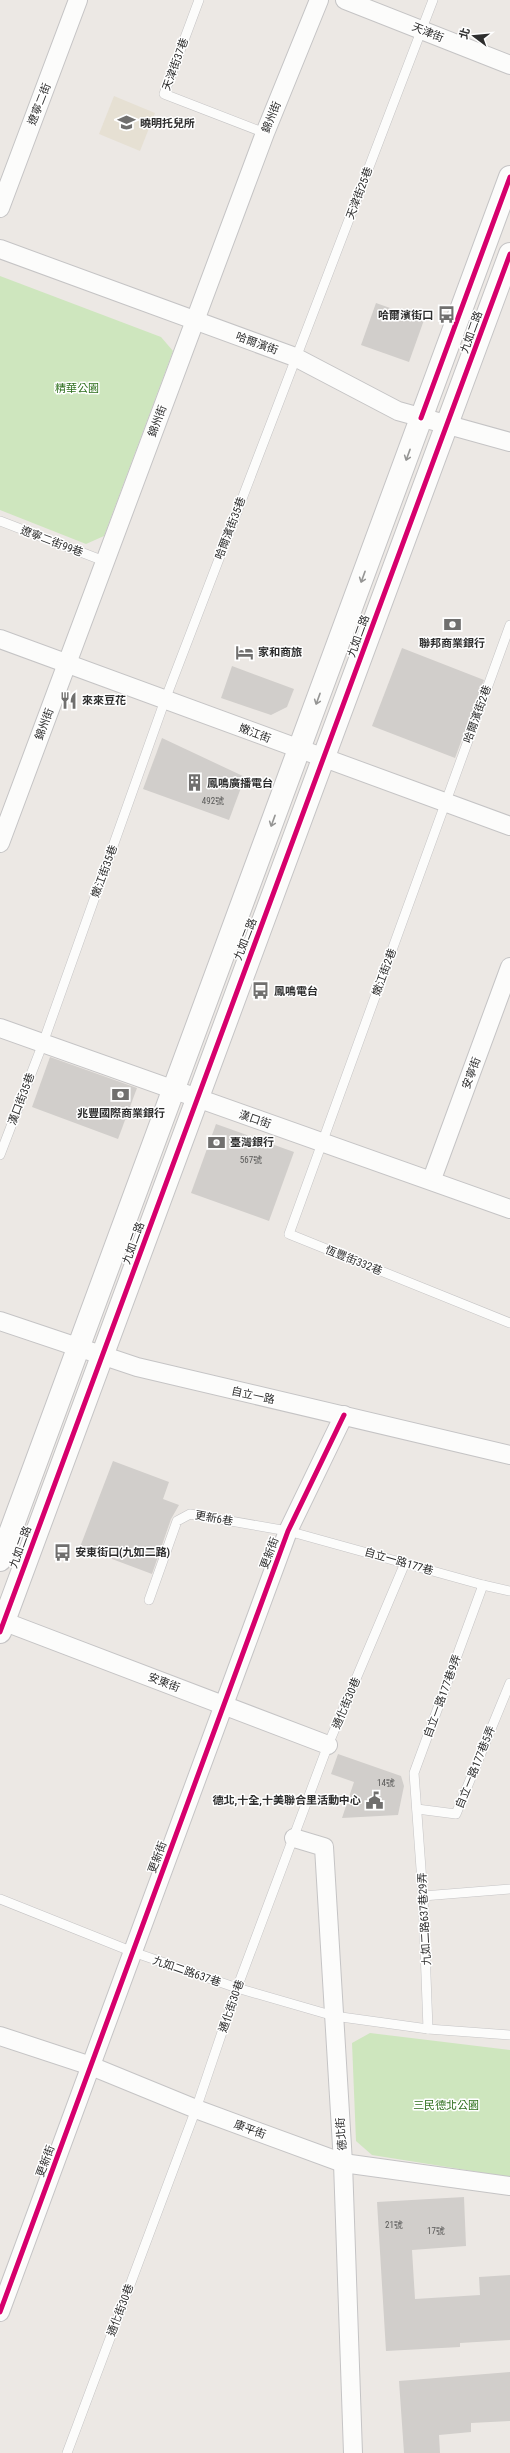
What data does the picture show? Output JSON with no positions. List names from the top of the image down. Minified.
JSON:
{"streets":{"street":["天津街","遼寧二街","錦州街","九如二路","哈爾濱街","嫩江街","安寧街","漢口街","自立一路","更新街","安東街","康平街","德北街"],"lane":["天津街37巷","天津街25巷","哈爾濱街35巷","遼寧二街99巷","哈爾濱街2巷","嫩江街35巷","嫩江街2巷","漢口街35巷","恆豐街332巷","更新6巷","自立一路177巷","自立一路177巷9弄","通化街30巷","自立一路177巷5弄","九如二路637巷29弄","九如二路637巷"]},"crossings":[["天津街","天津街25巷"],["天津街37巷","錦州街"],["錦州街","哈爾濱街"],["錦州街","遼寧二街99巷"],["錦州街","嫩江街"],["天津街25巷","哈爾濱街"],["天津街25巷","哈爾濱街35巷"],["九如二路","哈爾濱街"],["九如二路","嫩江街"],["九如二路","漢口街"],["九如二路","自立一路"],["九如二路","安東街"],["哈爾濱街","哈爾濱街35巷"],["哈爾濱街35巷","嫩江街"],["哈爾濱街35巷","嫩江街35巷"],["哈爾濱街2巷","嫩江街"],["哈爾濱街2巷","嫩江街2巷"],["嫩江街","嫩江街35巷"],["嫩江街","嫩江街2巷"],["嫩江街35巷","漢口街35巷"],["嫩江街35巷","漢口街"],["嫩江街2巷","漢口街"],["嫩江街2巷","恆豐街332巷"],["安寧街","漢口街"],["漢口街35巷","漢口街"],["漢口街","恆豐街332巷"],["自立一路","更新街"],["更新6巷","更新街"],["更新6巷","自立一路177巷"],["更新街","自立一路177巷"],["更新街","安東街"],["更新街","九如二路637巷"],["更新街","康平街"],["自立一路177巷","自立一路177巷9弄"],["自立一路177巷","通化街30巷"],["安東街","通化街30巷"],["自立一路177巷9弄","自立一路177巷5弄"],["自立一路177巷9弄","九如二路637巷29弄"],["通化街30巷","九如二路637巷"],["通化街30巷","康平街"],["通化街30巷","德北街"],["自立一路177巷5弄","九如二路637巷29弄"],["九如二路637巷29弄","九如二路637巷"],["九如二路637巷","德北街"],["康平街","德北街"]],"parks":["精華公園","三民德北公園"],"places":{"school or university":["曉明托兒所"],"bus stop":["哈爾濱街口","鳳鳴電台","安東街口(九如二路)"],"bank":["聯邦商業銀行","兆豐國際商業銀行","臺灣銀行"],"hotel":["家和商旅"],"restaurant":["來來豆花"],"building":["鳳鳴廣播電台"],"public building":["德北,十全,十美聯合里活動中心"]},"house_numbers":["492號","567號","14號","21號","17號"],"north":"left"}
